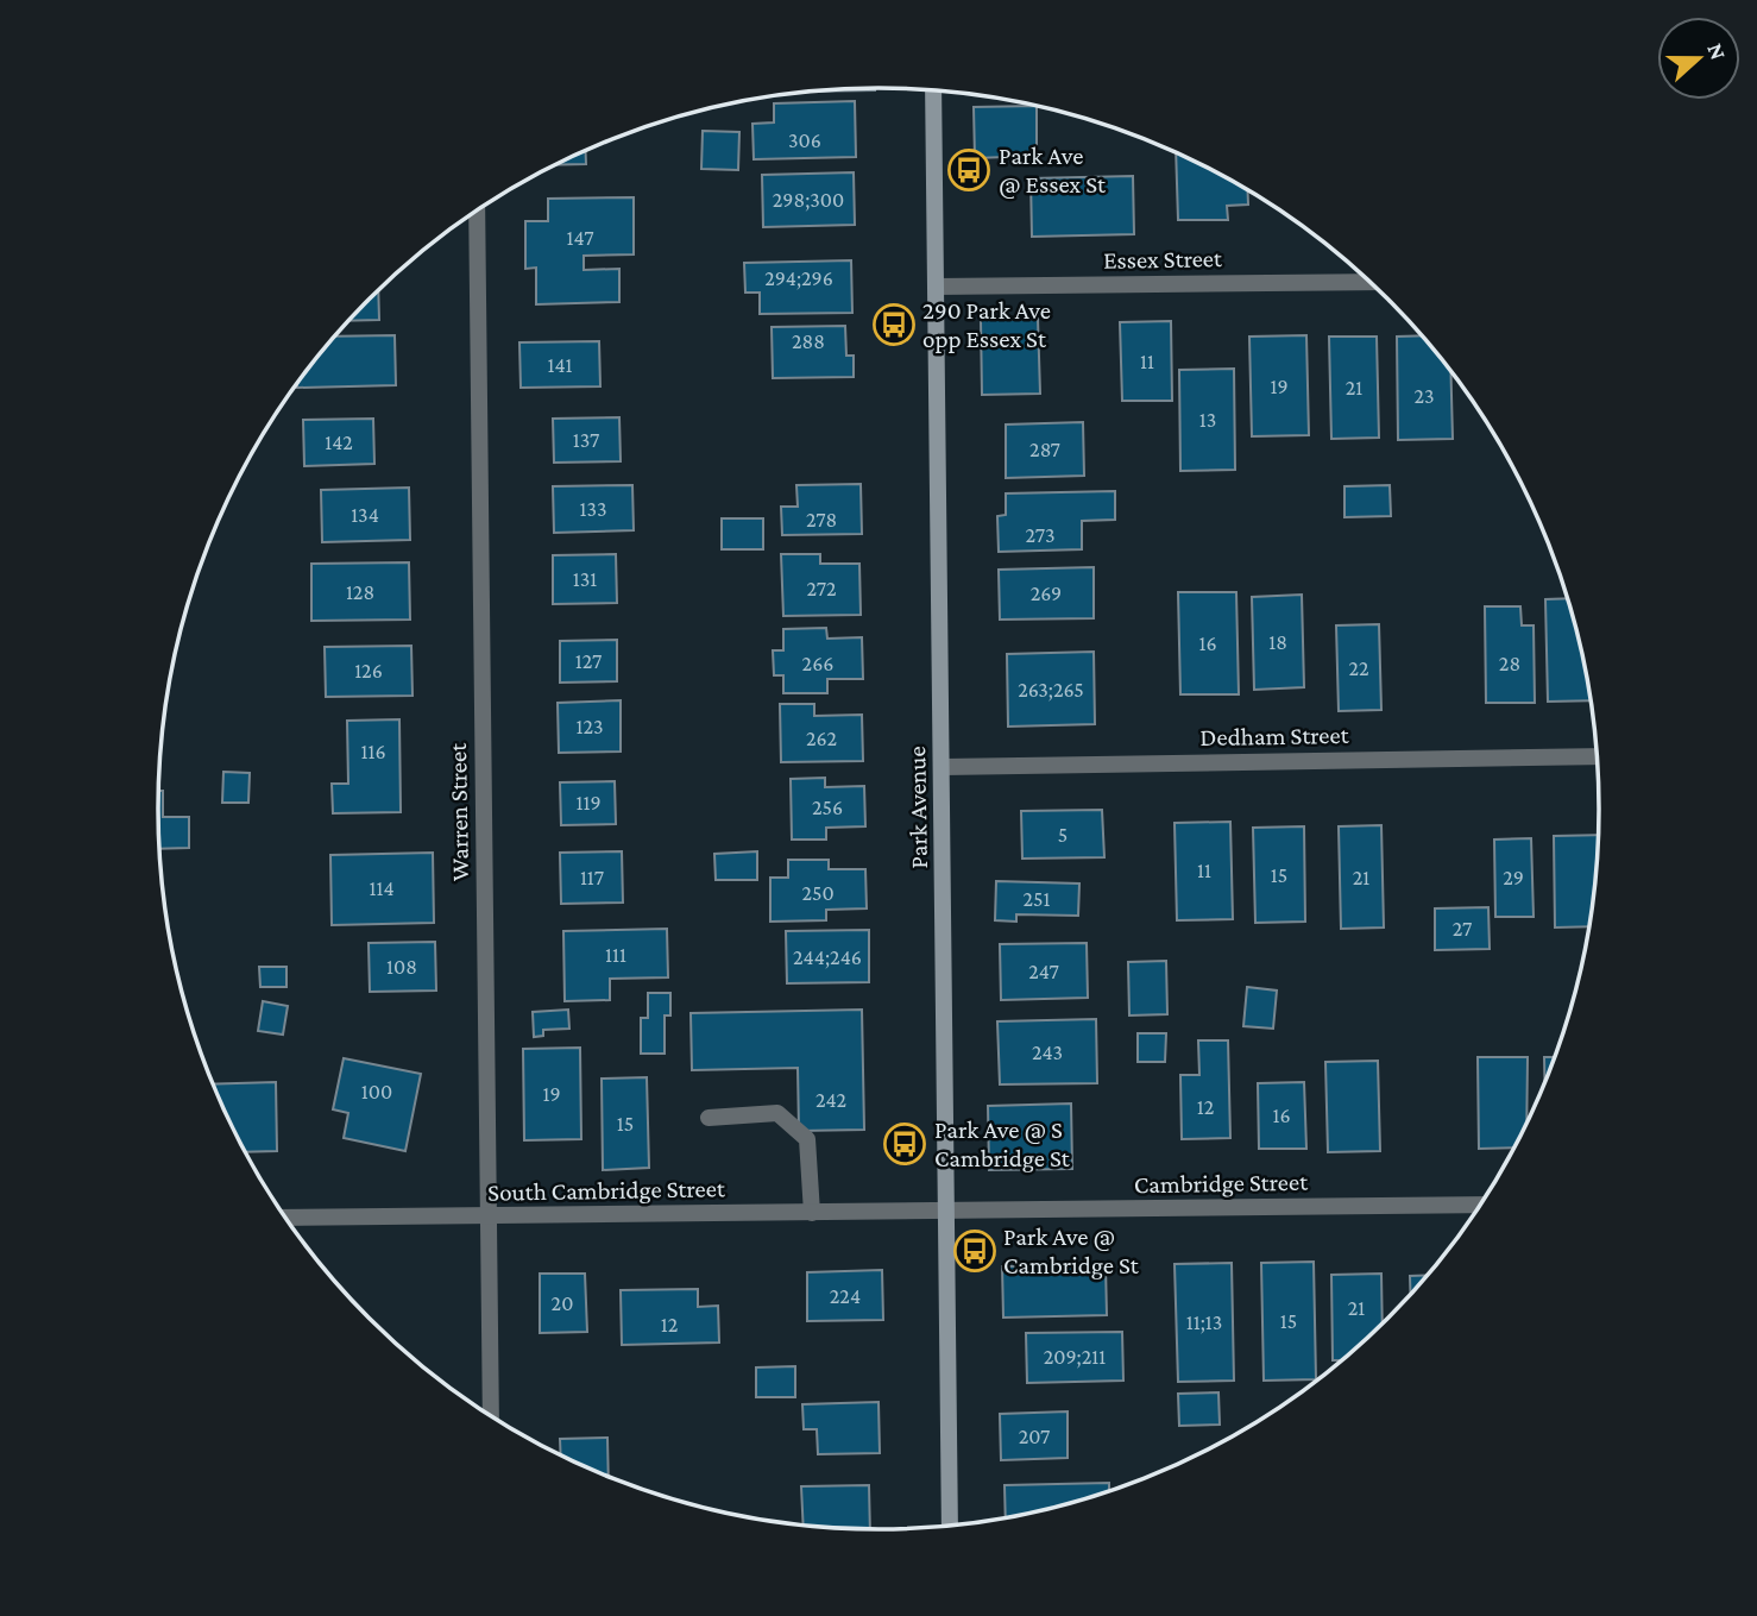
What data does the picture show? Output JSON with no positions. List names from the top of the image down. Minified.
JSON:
{"streets":{"main road":["Park Avenue"],"street":["Essex Street","Dedham Street","Warren Street","Cambridge Street","South Cambridge Street"]},"crossings":[["Essex Street","Park Avenue"],["Dedham Street","Park Avenue"],["Park Avenue","Cambridge Street"],["Park Avenue","South Cambridge Street"],["Warren Street","South Cambridge Street"],["Cambridge Street","South Cambridge Street"]],"places":{"bus stop":["Park Ave @ Essex St","290 Park Ave opp Essex St","Park Ave @ S Cambridge St","Park Ave @ Cambridge St"]},"house_numbers":["306","298;300","147","294;296","288","11","141","19","21","23","13","137","142","287","133","134","278","273","131","272","128","269","18","16","127","266","28","22","126","263;265","123","262","116","119","256","5","11","15","117","21","29","114","250","251","27","111","244;246","108","247","243","100","19","242","12","16","15","224","20","21","15","11;13","12","209;211","207"],"north":"right"}
